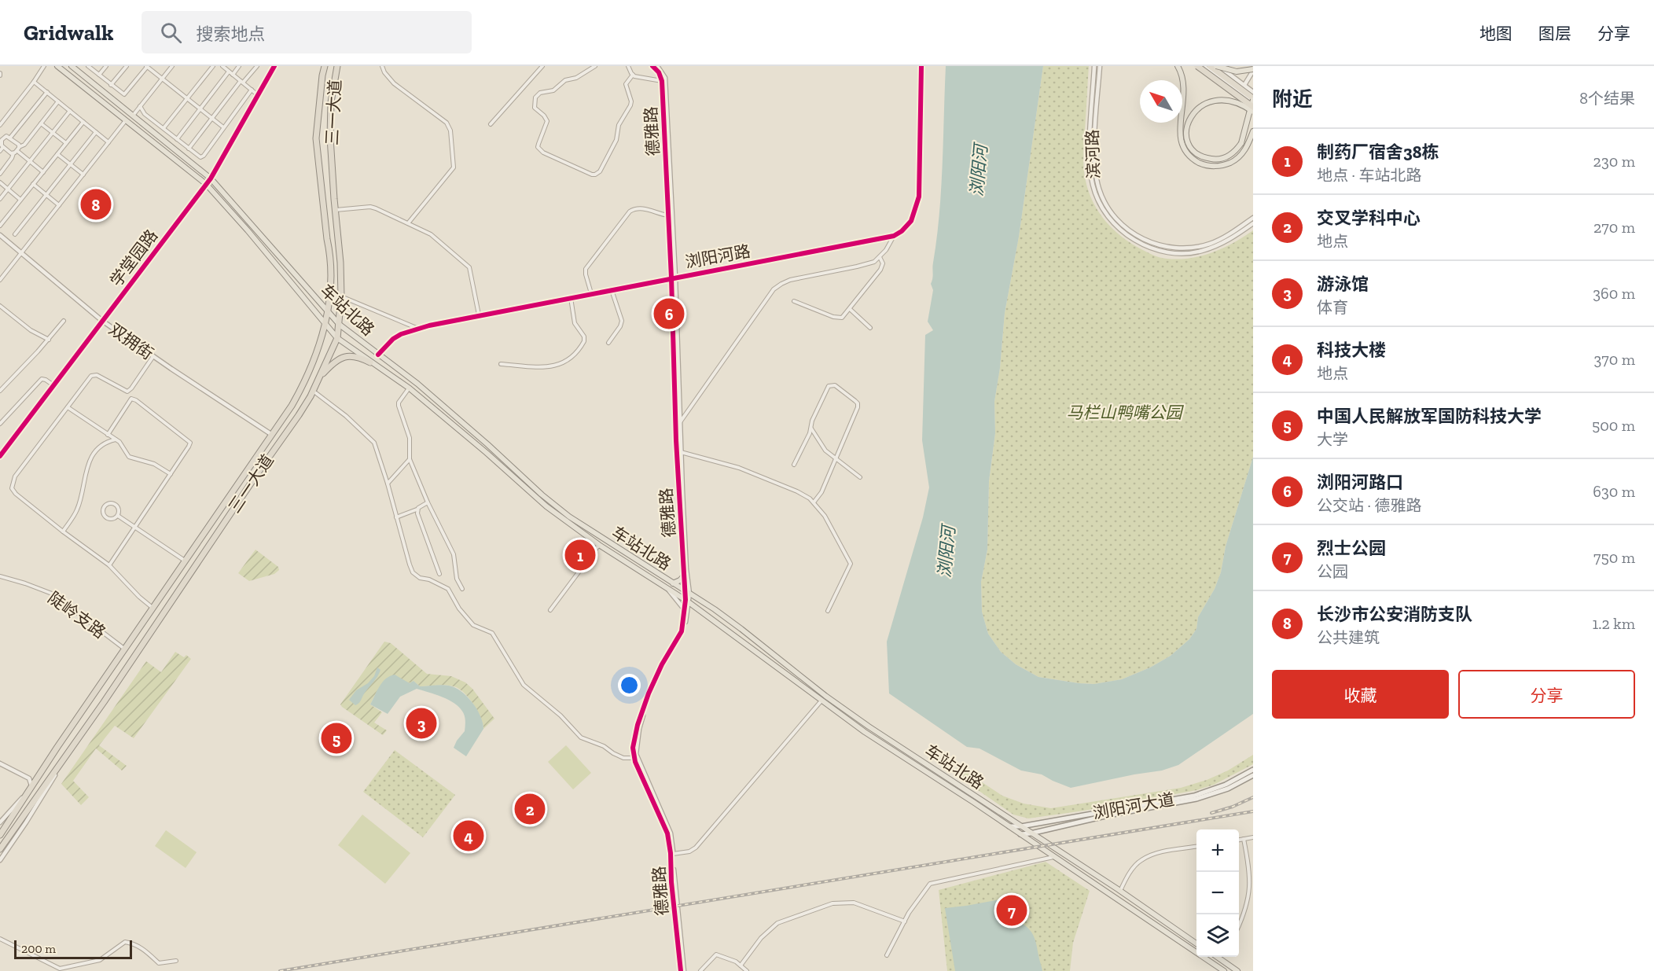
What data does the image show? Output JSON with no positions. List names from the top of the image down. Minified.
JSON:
{"streets":{"highway":["三一大道"],"main road":["车站北路","浏阳河大道"],"street":["德雅路","滨河路","浏阳河路","学堂园路","双拥街","陡岭支路"]},"crossings":[["三一大道","车站北路"],["三一大道","双拥街"],["三一大道","陡岭支路"],["德雅路","浏阳河路"],["德雅路","车站北路"],["浏阳河路","车站北路"],["学堂园路","车站北路"],["学堂园路","双拥街"],["车站北路","浏阳河大道"]],"water":["浏阳河"],"parks":["马栏山鸭嘴公园"],"scale_bar":"200 m","north":"top left","page":{"header":"Gridwalk","search":"搜索地点","nav":["地图","图层","分享"],"heading":["附近","8个结果"],"list":[{"mark":"1","name":"制药厂宿舍38栋","note":"地点 · 车站北路","value":"230 m"},{"mark":"2","name":"交叉学科中心","note":"地点","value":"270 m"},{"mark":"3","name":"游泳馆","note":"体育","value":"360 m"},{"mark":"4","name":"科技大楼","note":"地点","value":"370 m"},{"mark":"5","name":"中国人民解放军国防科技大学","note":"大学","value":"500 m"},{"mark":"6","name":"浏阳河路口","note":"公交站 · 德雅路","value":"630 m"},{"mark":"7","name":"烈士公园","note":"公园","value":"750 m"},{"mark":"8","name":"长沙市公安消防支队","note":"公共建筑","value":"1.2 km"}],"pins":["8","6","1","3","5","2","4","7"],"buttons":["收藏","分享"],"map_buttons":["+","−"],"scale":"200 m"}}
